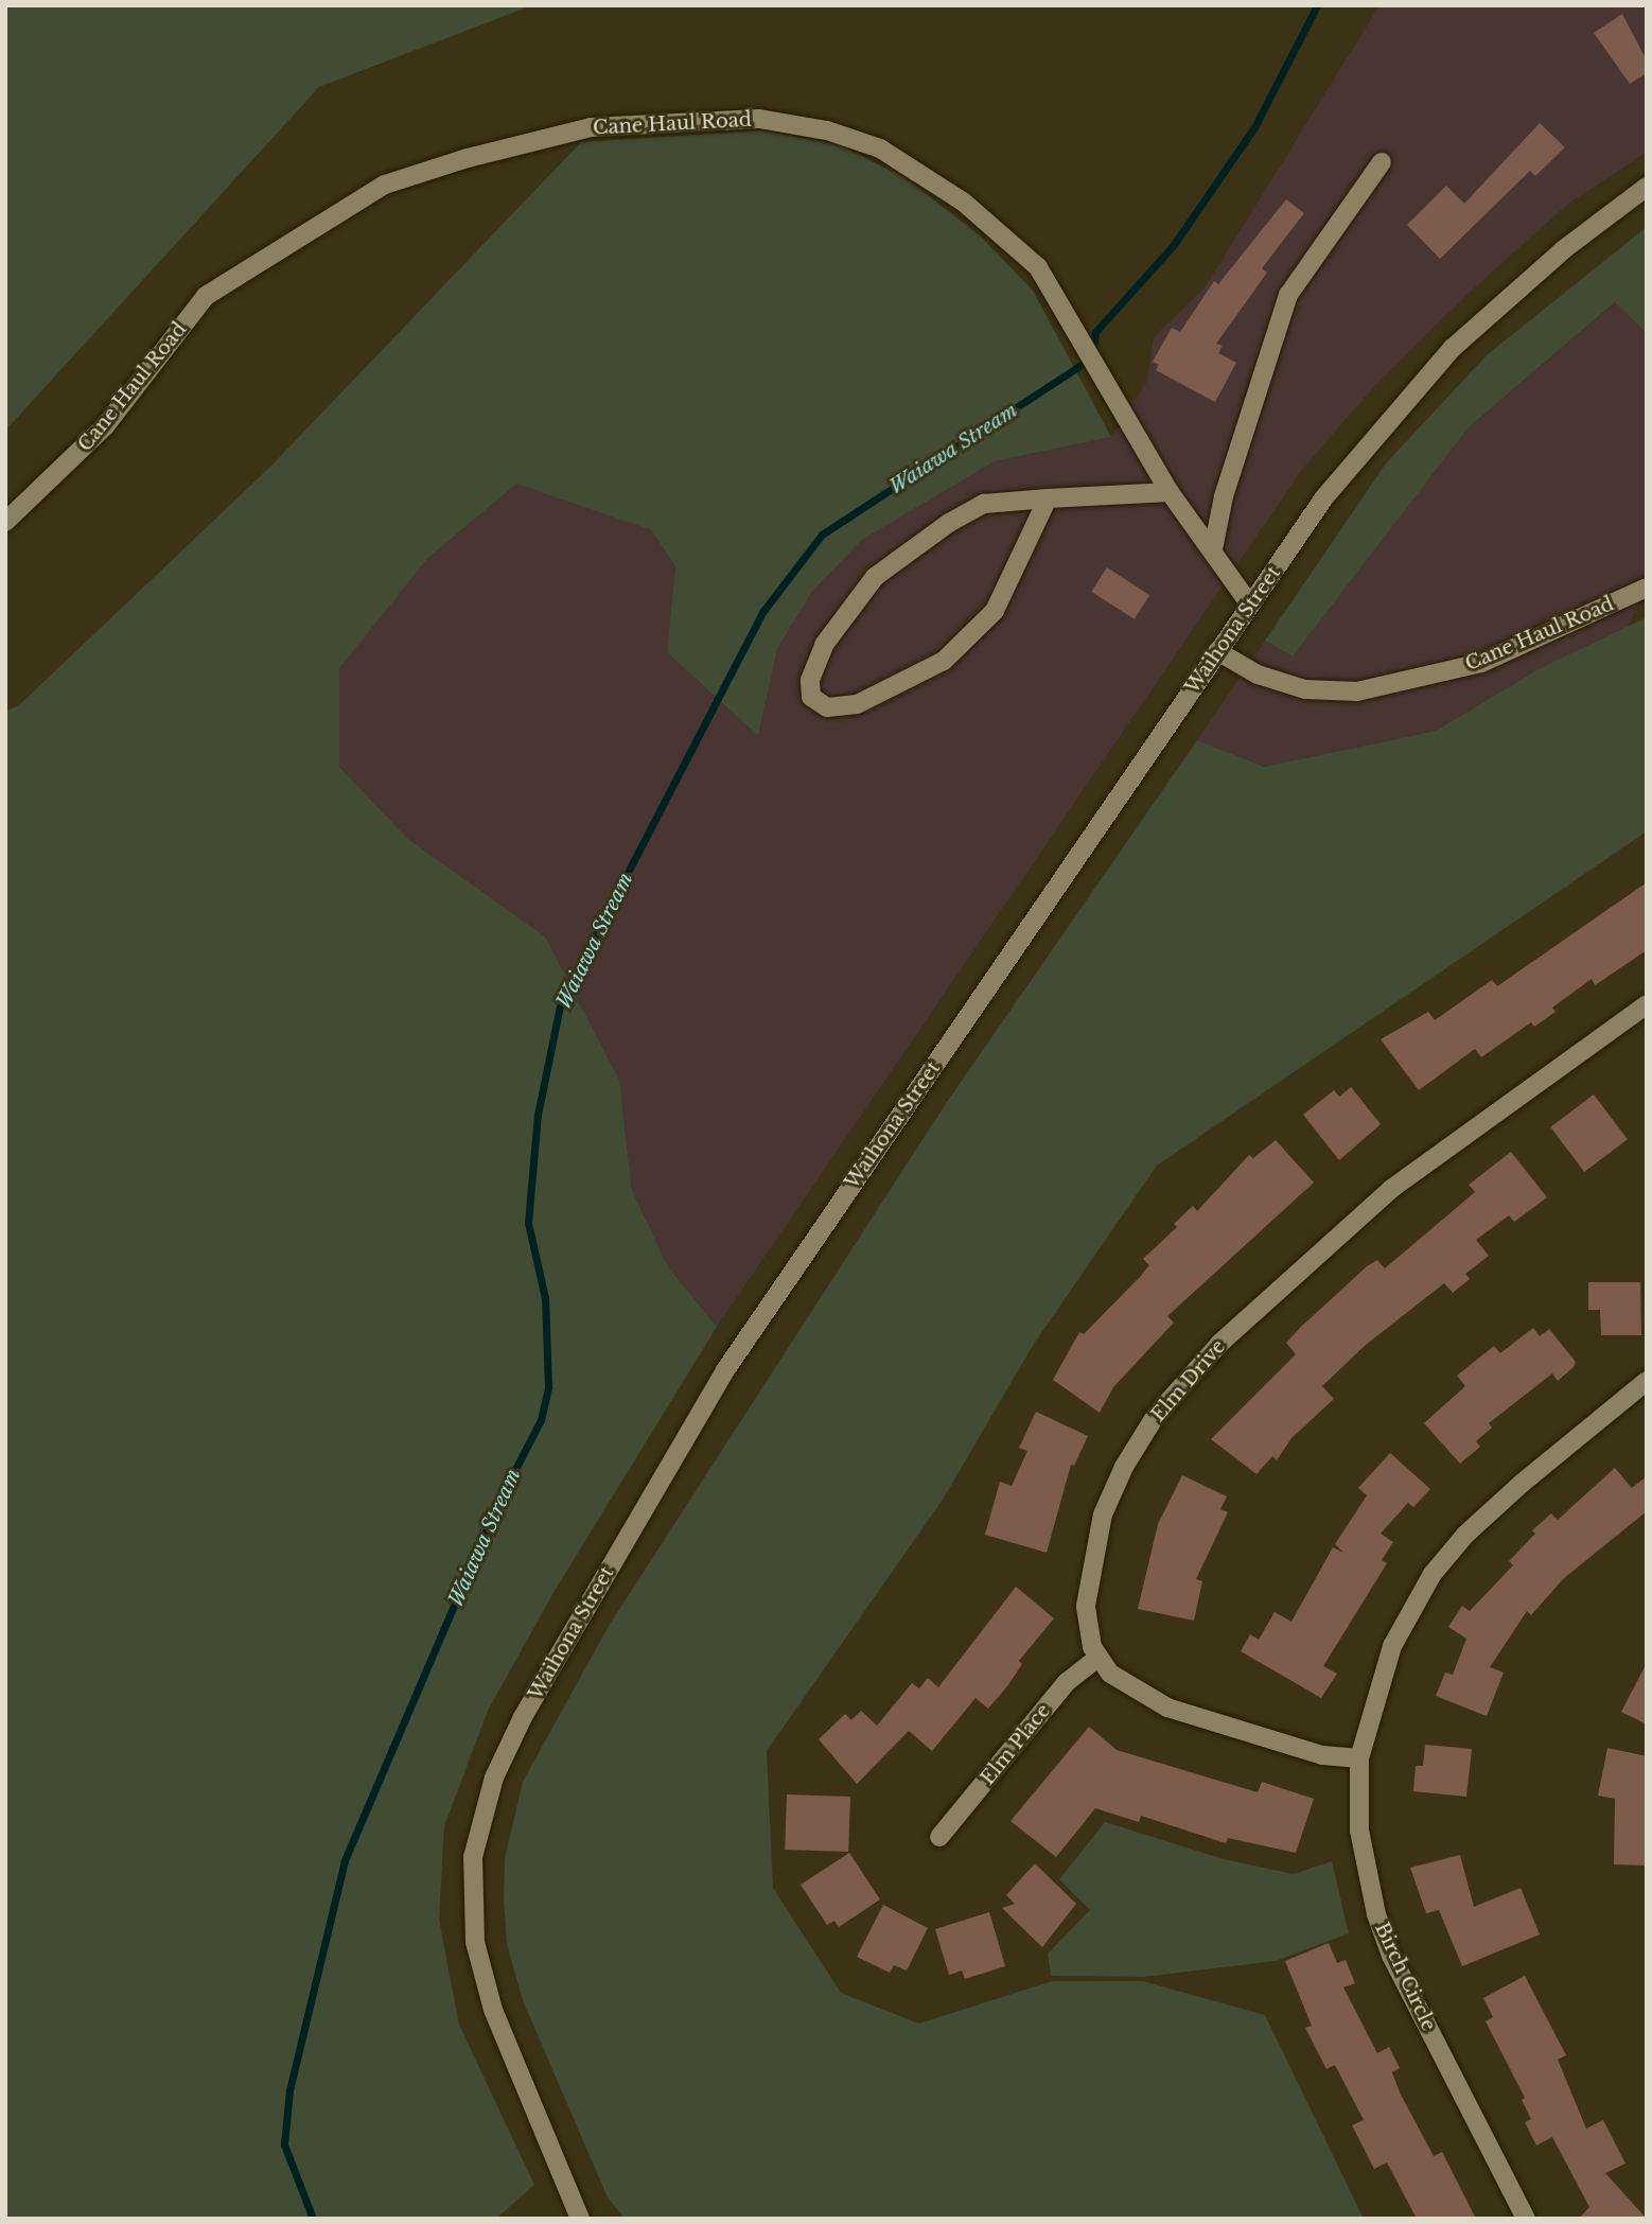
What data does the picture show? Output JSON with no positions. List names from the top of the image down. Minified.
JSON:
{"streets":{"street":["Cane Haul Road","Waihona Street","Elm Drive","Elm Place","Birch Circle"]},"crossings":[["Cane Haul Road","Waihona Street"],["Elm Drive","Elm Place"]],"water":["Waiawa Stream"]}
